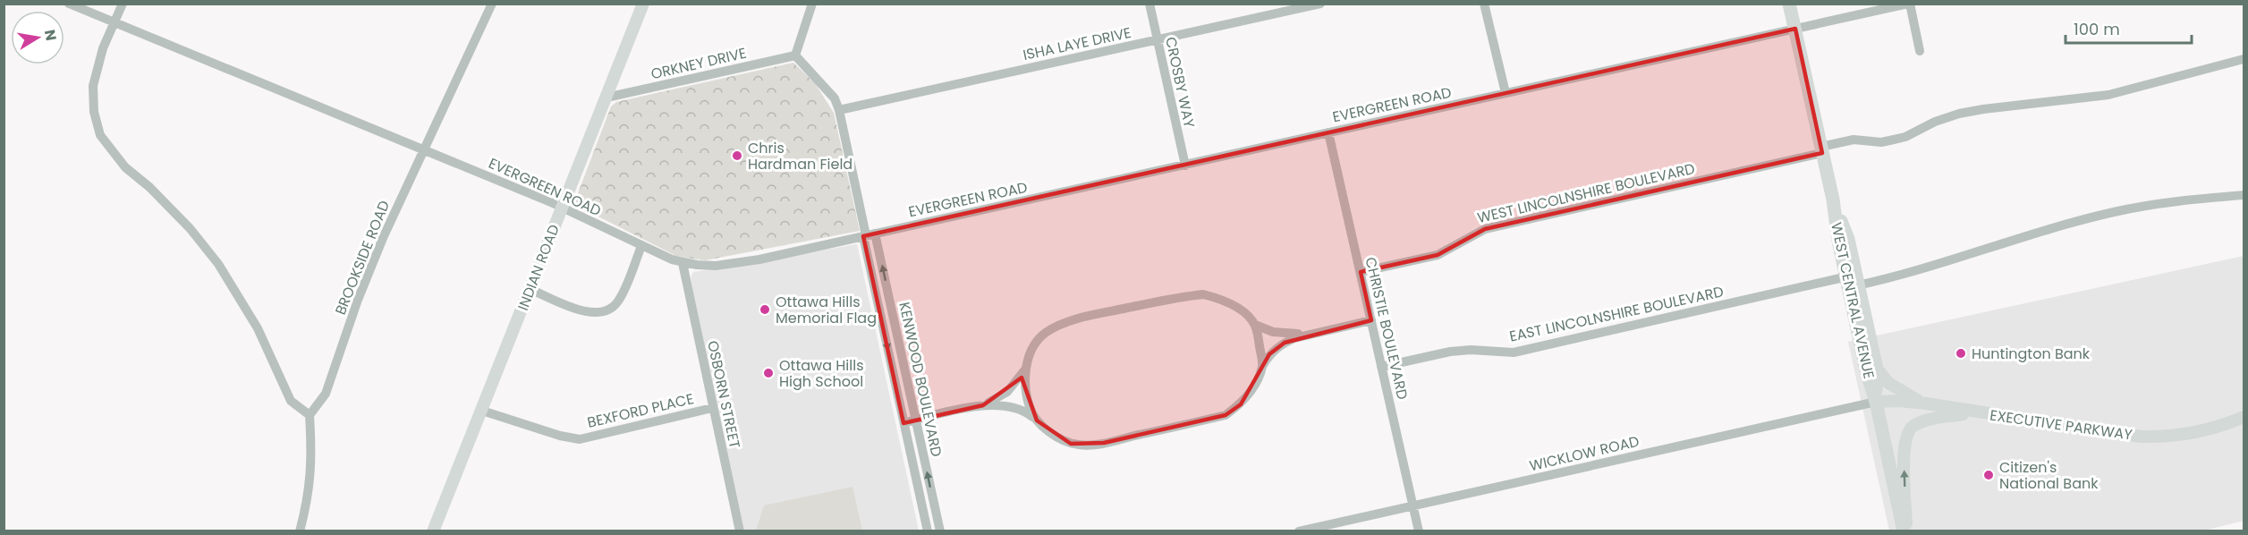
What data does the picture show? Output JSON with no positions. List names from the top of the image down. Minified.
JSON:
{"streets":{"main road":["WEST CENTRAL AVENUE"],"street":["ISHA LAYE DRIVE","ORKNEY DRIVE","CROSBY WAY","EVERGREEN ROAD","WEST LINCOLNSHIRE BOULEVARD","BROOKSIDE ROAD","INDIAN ROAD","EAST LINCOLNSHIRE BOULEVARD","CHRISTIE BOULEVARD","KENWOOD BOULEVARD","OSBORN STREET","BEXFORD PLACE","EXECUTIVE PARKWAY","WICKLOW ROAD"]},"crossings":[["ISHA LAYE DRIVE","CROSBY WAY"],["ORKNEY DRIVE","INDIAN ROAD"],["CROSBY WAY","EVERGREEN ROAD"],["EVERGREEN ROAD","BROOKSIDE ROAD"],["EVERGREEN ROAD","INDIAN ROAD"],["EVERGREEN ROAD","WEST CENTRAL AVENUE"],["EVERGREEN ROAD","CHRISTIE BOULEVARD"],["EVERGREEN ROAD","KENWOOD BOULEVARD"],["EVERGREEN ROAD","OSBORN STREET"],["WEST LINCOLNSHIRE BOULEVARD","WEST CENTRAL AVENUE"],["WEST LINCOLNSHIRE BOULEVARD","CHRISTIE BOULEVARD"],["INDIAN ROAD","BEXFORD PLACE"],["WEST CENTRAL AVENUE","EAST LINCOLNSHIRE BOULEVARD"],["WEST CENTRAL AVENUE","EXECUTIVE PARKWAY"],["WEST CENTRAL AVENUE","WICKLOW ROAD"],["EAST LINCOLNSHIRE BOULEVARD","CHRISTIE BOULEVARD"],["CHRISTIE BOULEVARD","WICKLOW ROAD"],["OSBORN STREET","BEXFORD PLACE"],["EXECUTIVE PARKWAY","WICKLOW ROAD"]],"places":["Chris Hardman Field","Ottawa Hills Memorial Flag","Huntington Bank","Ottawa Hills High School","Citizen's National Bank"],"scale_bar":"100 m","north":"right"}
